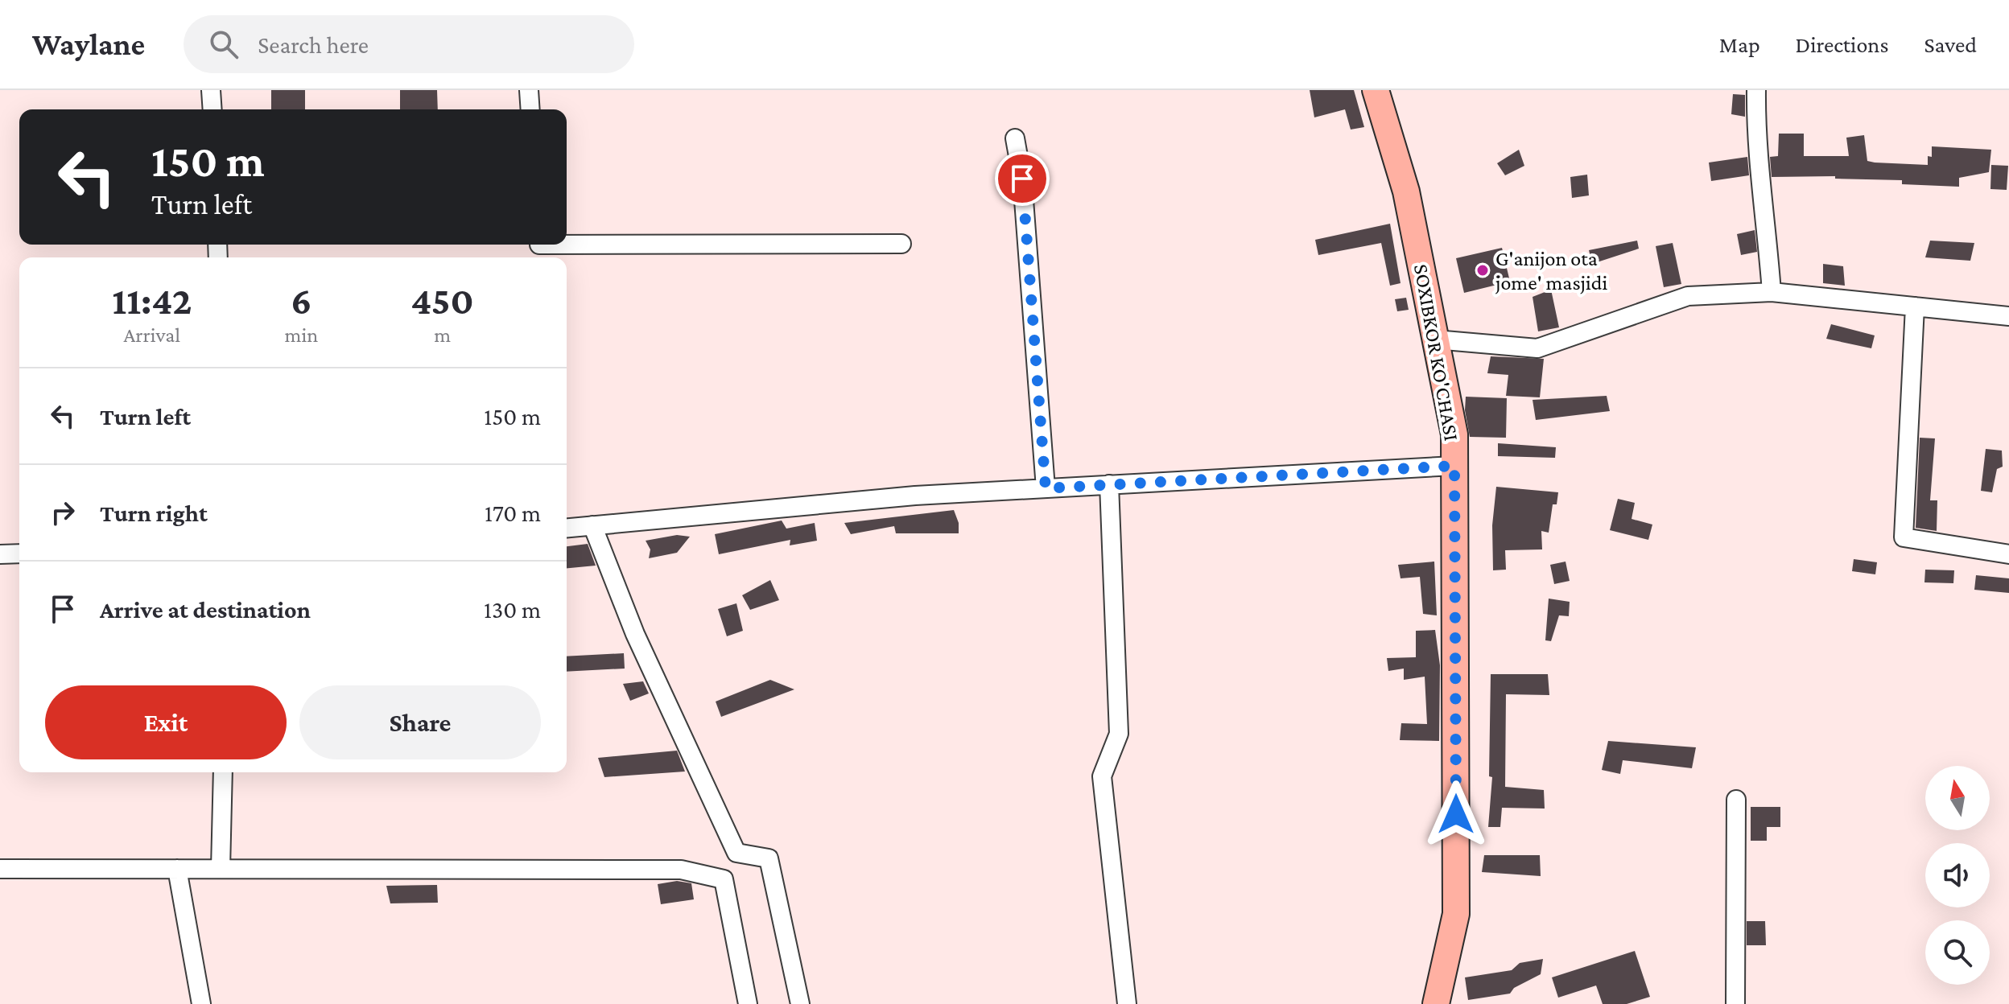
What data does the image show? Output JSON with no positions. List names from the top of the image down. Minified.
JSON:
{"streets":{"main road":["SOXIBKOR KO'CHASI"]},"places":["G'anijon ota jome' masjidi"],"north":"top","page":{"header":"Waylane","search":"Search here","nav":["Map","Directions","Saved"],"turn":["150 m","Turn left"],"eta":["11:42","Arrival","6","min","450","m"],"list":[{"name":"Turn left","value":"150 m"},{"name":"Turn right","value":"170 m"},{"name":"Arrive at destination","value":"130 m"}],"buttons":["Exit","Share"]}}
